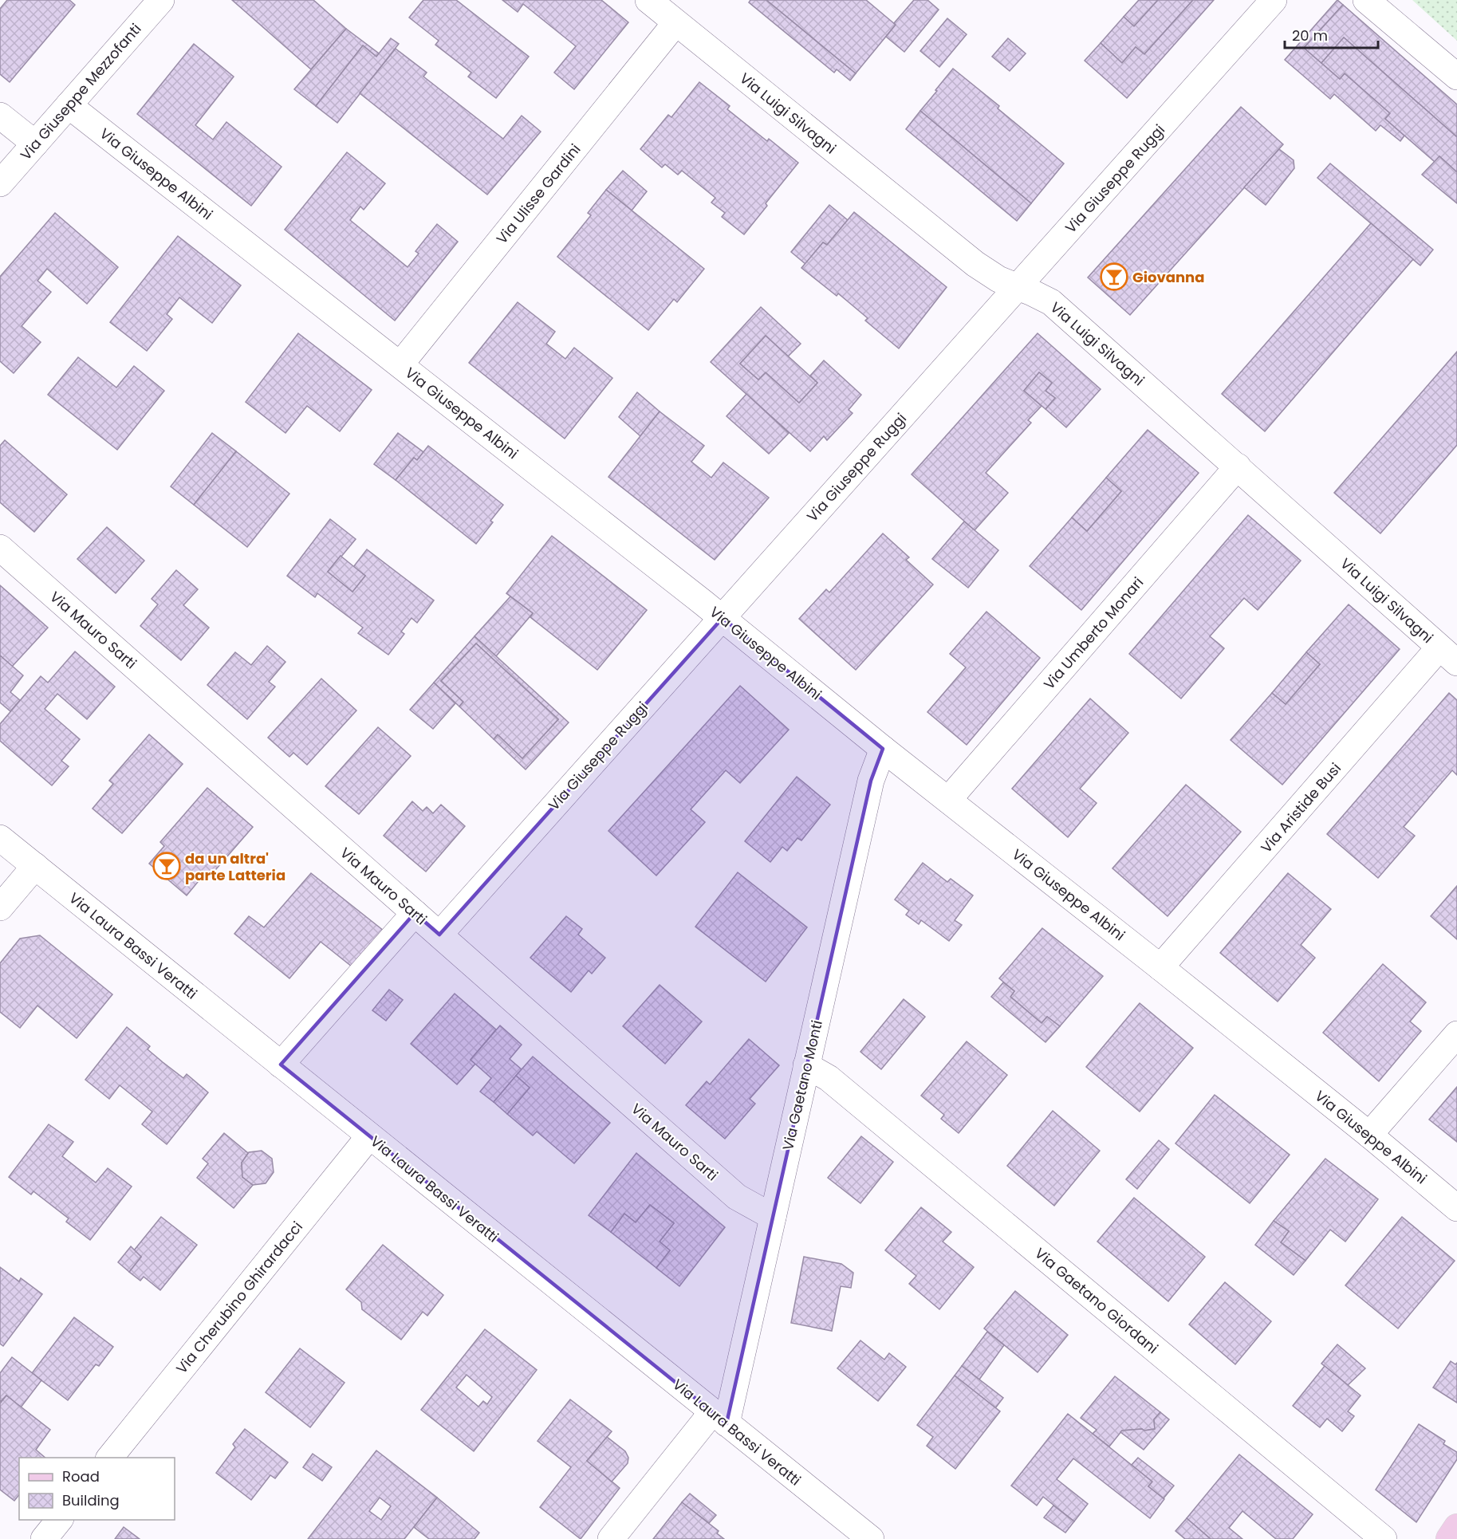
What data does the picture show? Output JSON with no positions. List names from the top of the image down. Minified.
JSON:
{"streets":{"street":["Via Giuseppe Mezzofanti","Via Luigi Silvagni","Via Giuseppe Albini","Via Giuseppe Ruggi","Via Ulisse Gardini","Via Mauro Sarti","Via Umberto Monari","Via Aristide Busi","Via Laura Bassi Veratti","Via Gaetano Monti","Via Cherubino Ghirardacci","Via Gaetano Giordani"]},"crossings":[["Via Giuseppe Mezzofanti","Via Giuseppe Albini"],["Via Luigi Silvagni","Via Giuseppe Ruggi"],["Via Luigi Silvagni","Via Ulisse Gardini"],["Via Luigi Silvagni","Via Umberto Monari"],["Via Luigi Silvagni","Via Aristide Busi"],["Via Giuseppe Albini","Via Giuseppe Ruggi"],["Via Giuseppe Albini","Via Ulisse Gardini"],["Via Giuseppe Albini","Via Umberto Monari"],["Via Giuseppe Albini","Via Aristide Busi"],["Via Giuseppe Albini","Via Gaetano Monti"],["Via Giuseppe Ruggi","Via Mauro Sarti"],["Via Mauro Sarti","Via Gaetano Monti"],["Via Laura Bassi Veratti","Via Gaetano Monti"],["Via Laura Bassi Veratti","Via Cherubino Ghirardacci"],["Via Gaetano Monti","Via Gaetano Giordani"]],"places":{"bar":["Giovanna","da un altra' parte Latteria"]},"legend":["Road","Building"],"scale_bar":"20 m"}
